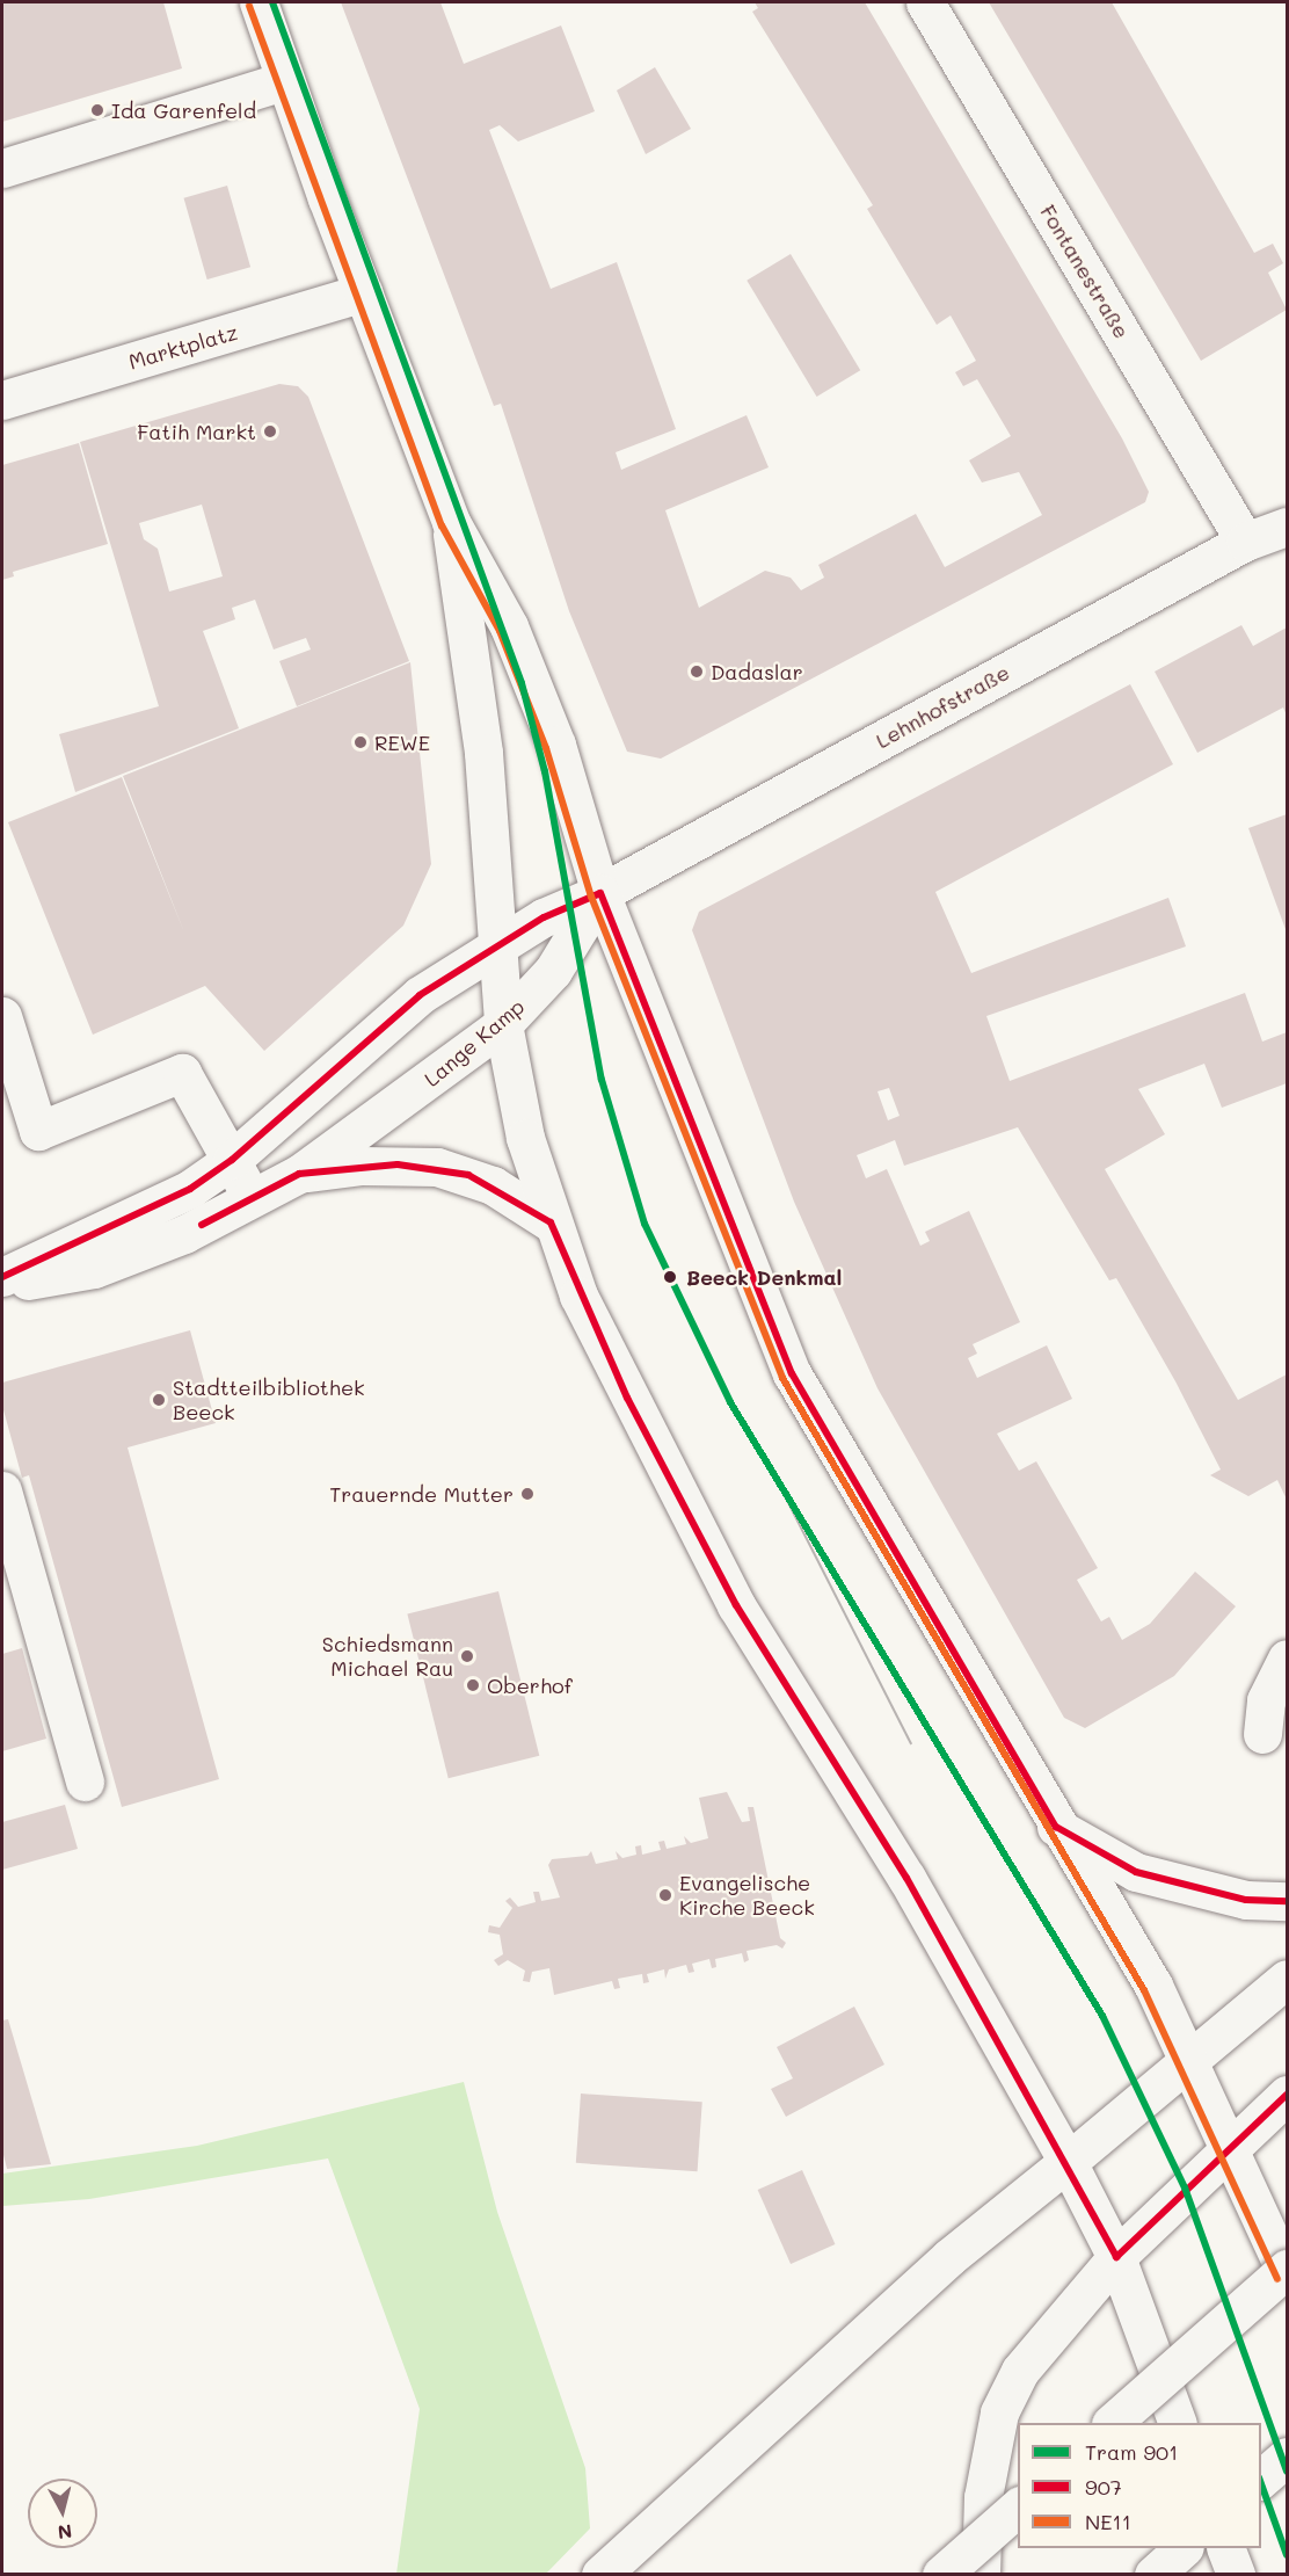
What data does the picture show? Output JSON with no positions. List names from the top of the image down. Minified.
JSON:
{"streets":{"main road":["Fontanestraße","Marktplatz","Lehnhofstraße","Lange Kamp"]},"crossings":[["Fontanestraße","Lehnhofstraße"],["Lehnhofstraße","Lange Kamp"]],"places":["Ida Garenfeld","Fatih Markt","Dadaslar","REWE","Beeck Denkmal","Stadtteilbibliothek Beeck","Trauernde Mutter","Schiedsmann Michael Rau","Oberhof","Evangelische Kirche Beeck"],"lines":["tram line 901","transit line NE11","transit line 907"],"legend":["Tram 901","907","NE11"],"north":"bottom"}
